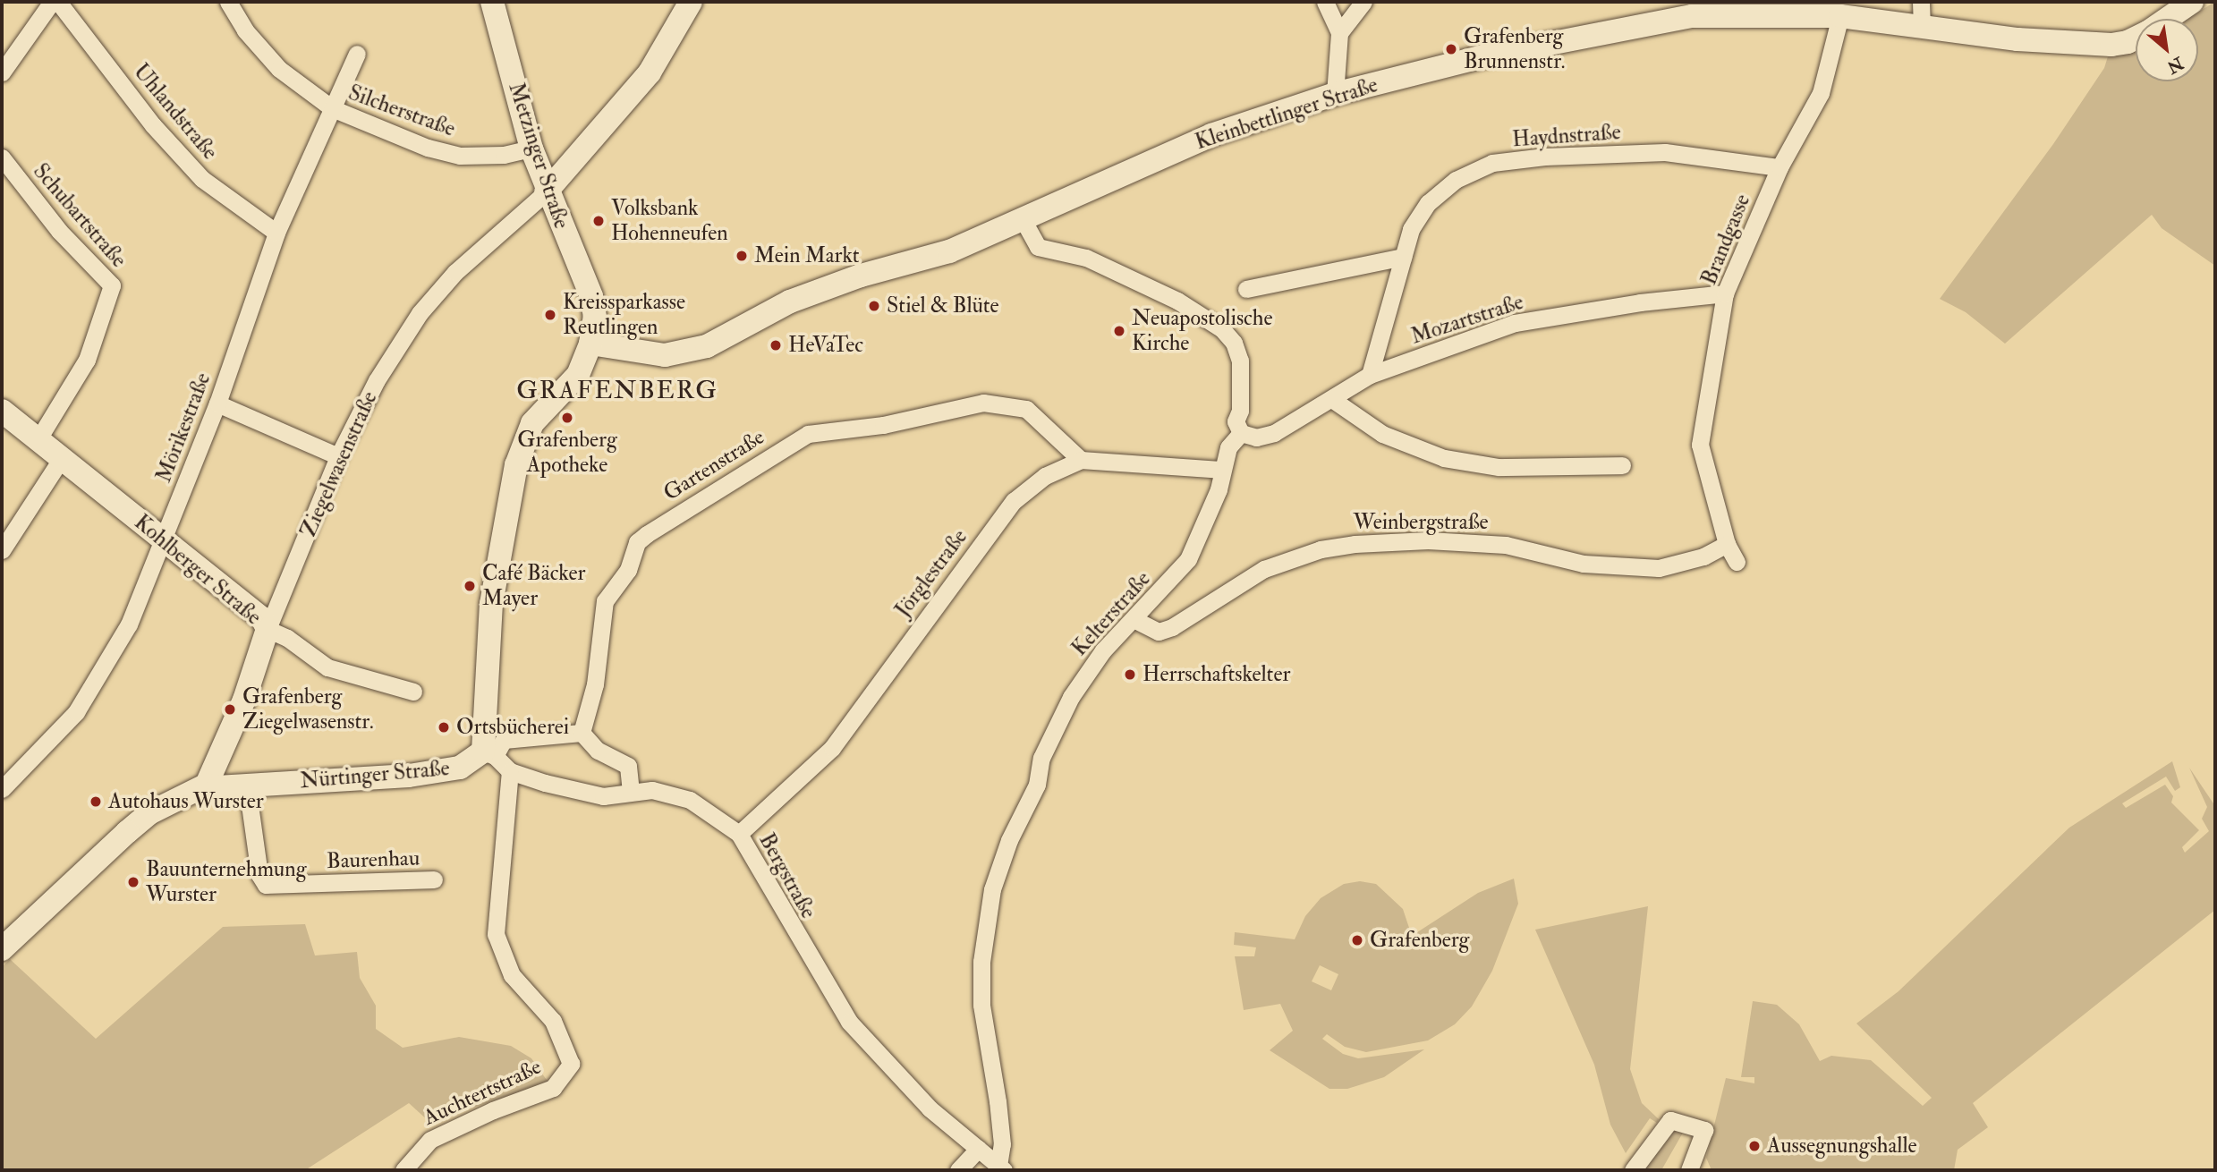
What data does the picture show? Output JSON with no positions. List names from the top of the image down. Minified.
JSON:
{"streets":{"street":["Silcherstraße","Uhlandstraße","Kleinbettlinger Straße","Haydnstraße","Metzinger Straße","Schubartstraße","Brandgasse","Mozartstraße","Mörikestraße","Ziegelwasenstraße","Gartenstraße","Weinbergstraße","Kohlberger Straße","Jörglestraße","Kelterstraße","Nürtinger Straße","Baurenhau","Bergstraße","Auchtertstraße"]},"crossings":[["Silcherstraße","Metzinger Straße"],["Silcherstraße","Mörikestraße"],["Uhlandstraße","Mörikestraße"],["Kleinbettlinger Straße","Metzinger Straße"],["Kleinbettlinger Straße","Brandgasse"],["Haydnstraße","Brandgasse"],["Haydnstraße","Mozartstraße"],["Metzinger Straße","Ziegelwasenstraße"],["Schubartstraße","Kohlberger Straße"],["Brandgasse","Mozartstraße"],["Brandgasse","Weinbergstraße"],["Mozartstraße","Kelterstraße"],["Mörikestraße","Kohlberger Straße"],["Ziegelwasenstraße","Kohlberger Straße"],["Ziegelwasenstraße","Nürtinger Straße"],["Gartenstraße","Jörglestraße"],["Weinbergstraße","Kelterstraße"],["Jörglestraße","Kelterstraße"],["Jörglestraße","Bergstraße"],["Kelterstraße","Bergstraße"],["Nürtinger Straße","Baurenhau"],["Nürtinger Straße","Bergstraße"],["Bergstraße","Auchtertstraße"]],"districts":["GRAFENBERG"],"places":["Grafenberg Brunnenstr.","Volksbank Hohenneufen","Mein Markt","Stiel & Blüte","Kreissparkasse Reutlingen","Neuapostolische Kirche","HeVaTec","Grafenberg Apotheke","Café Bäcker Mayer","Herrschaftskelter","Grafenberg Ziegelwasenstr.","Ortsbücherei","Autohaus Wurster","Bauunternehmung Wurster","Grafenberg","Aussegnungshalle"],"north":"bottom right"}
